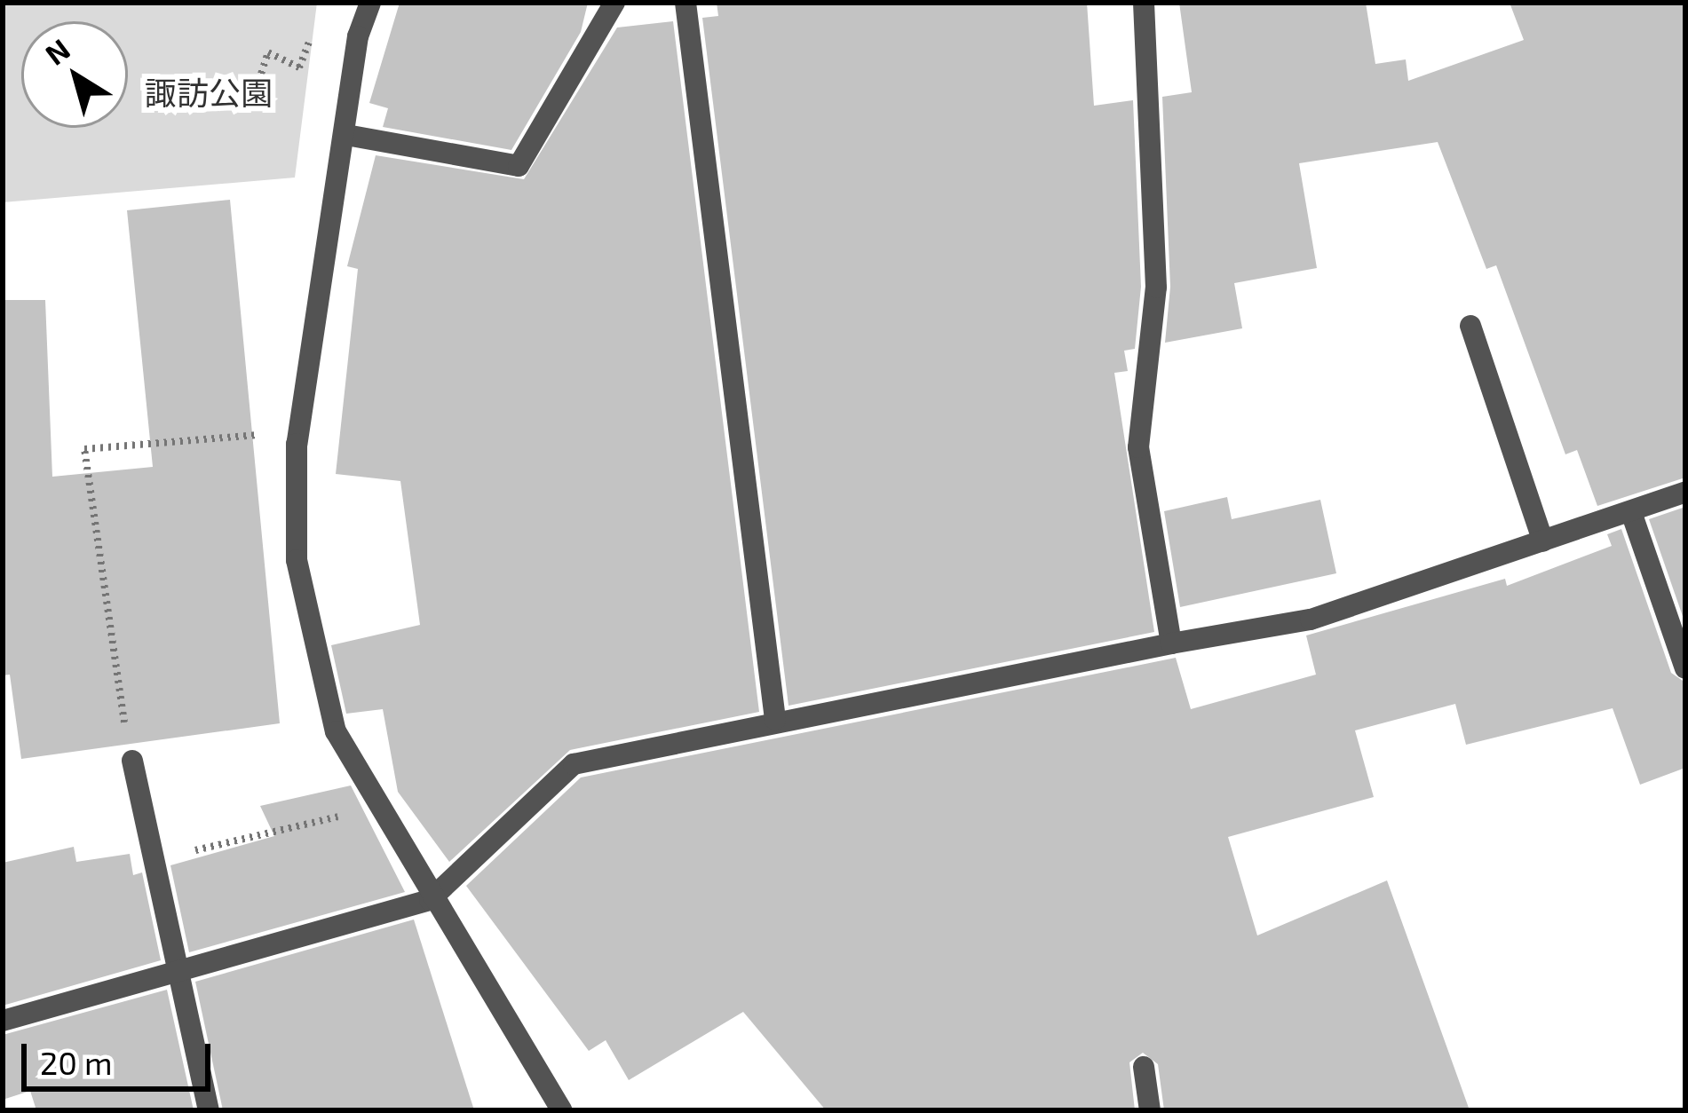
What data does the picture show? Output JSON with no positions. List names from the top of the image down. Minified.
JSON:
{"parks":["諏訪公園"],"scale_bar":"20 m","north":"top left"}
